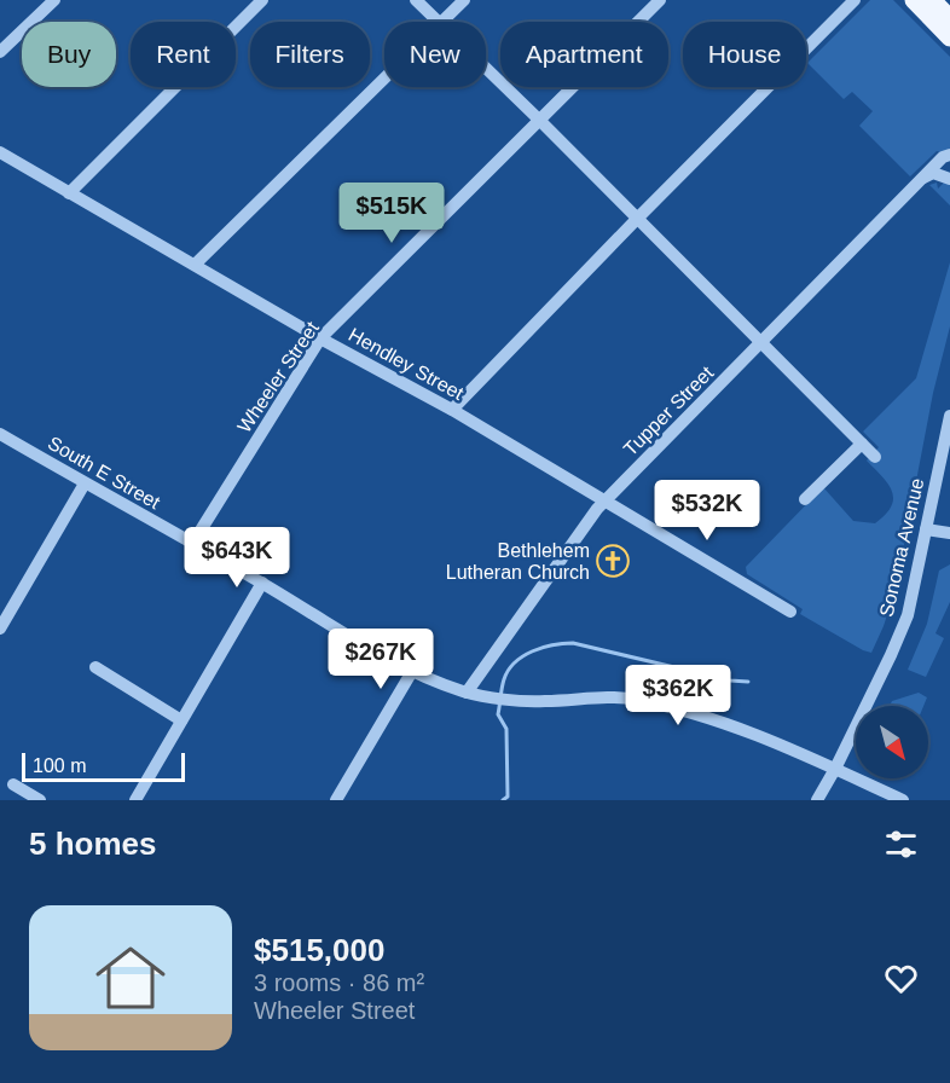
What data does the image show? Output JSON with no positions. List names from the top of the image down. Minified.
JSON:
{"streets":{"street":["Hendley Street","Wheeler Street","Tupper Street","South E Street","Sonoma Avenue"]},"crossings":[["Hendley Street","Wheeler Street"],["Hendley Street","Tupper Street"],["Wheeler Street","South E Street"],["Tupper Street","South E Street"],["South E Street","Sonoma Avenue"]],"places":{"church":["Bethlehem Lutheran Church"]},"scale_bar":"100 m","north":"bottom right","page":{"chip":["Buy","Rent","Filters","New","Apartment","House"],"price":["$515K","$532K","$643K","$267K","$362K"],"scale":"100 m","heading":"5 homes","list":[{"name":"$515,000","note":"3 rooms · 86 m² · Wheeler Street"}]}}
